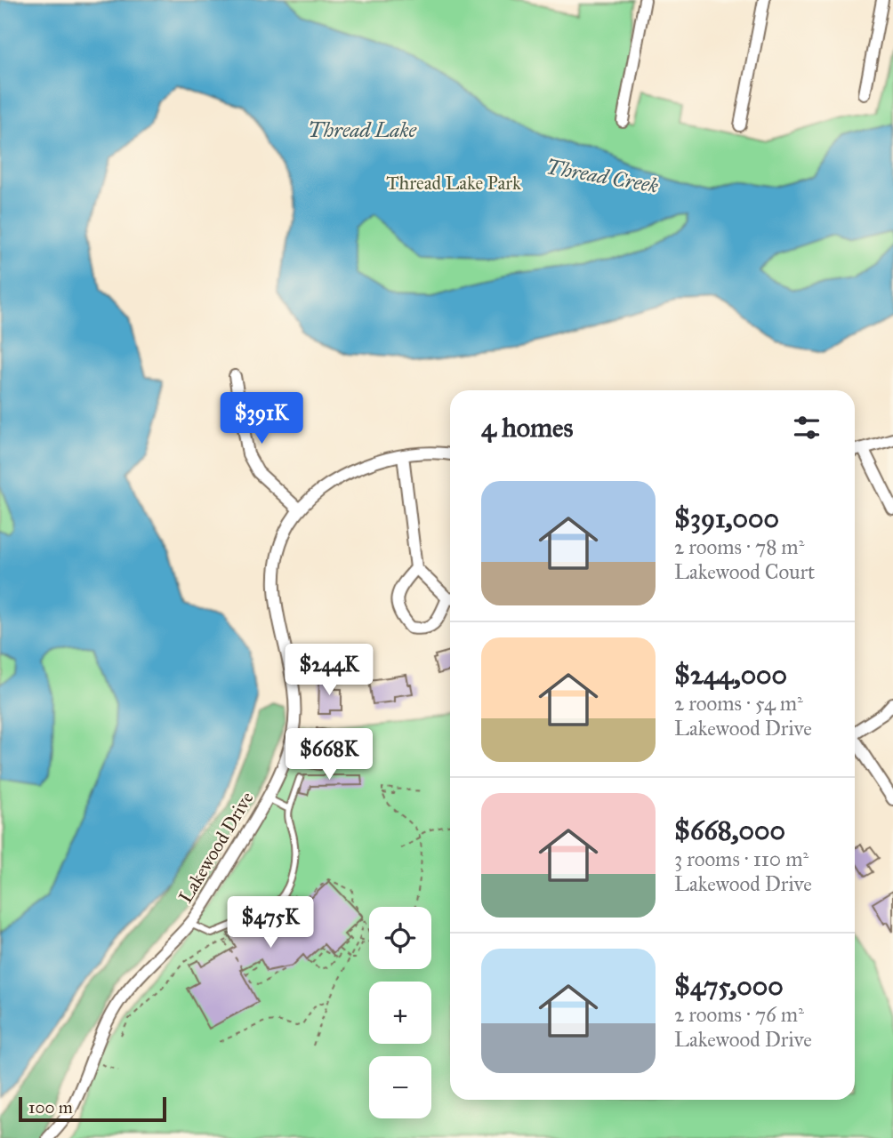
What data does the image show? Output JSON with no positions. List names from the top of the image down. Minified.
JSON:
{"streets":{"street":["Lakewood Drive"]},"water":["Thread Lake","Thread Creek"],"parks":["Thread Lake Park"],"scale_bar":"100 m","page":{"heading":"4 homes","price":["$391K","$244K","$668K","$475K"],"list":[{"name":"$391,000","note":"2 rooms · 78 m² · Lakewood Court"},{"name":"$244,000","note":"2 rooms · 54 m² · Lakewood Drive"},{"name":"$668,000","note":"3 rooms · 110 m² · Lakewood Drive"},{"name":"$475,000","note":"2 rooms · 76 m² · Lakewood Drive"}],"map_buttons":["+","−"],"scale":"100 m"}}
